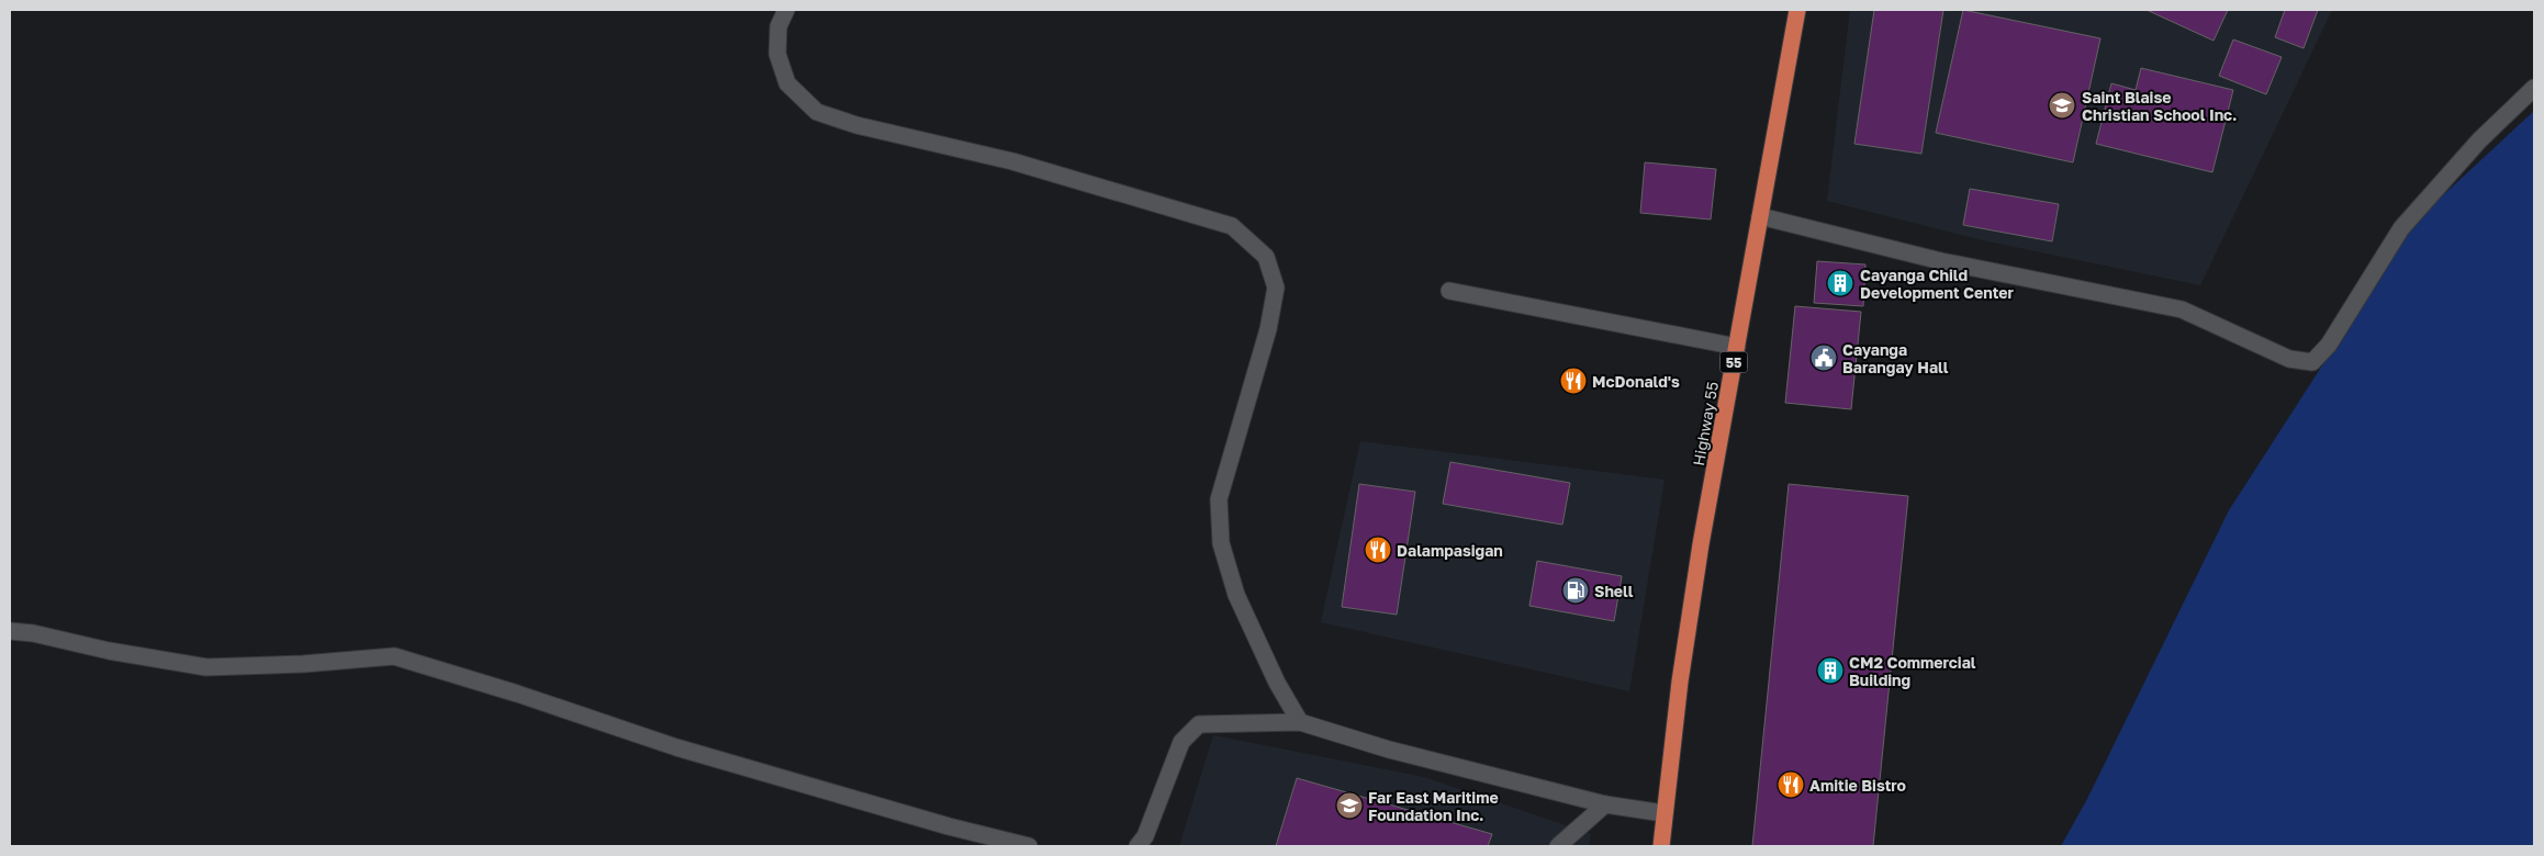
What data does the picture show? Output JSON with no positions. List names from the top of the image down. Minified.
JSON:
{"streets":{"highway":["55","Highway 55"]},"places":{"school or university":["Saint Blaise Christian School Inc.","Far East Maritime Foundation Inc."],"building":["Cayanga Child Development Center","CM2 Commercial Building"],"public building":["Cayanga Barangay Hall"],"restaurant":["McDonald's","Dalampasigan","Amitie Bistro"],"fuel station":["Shell"]}}
